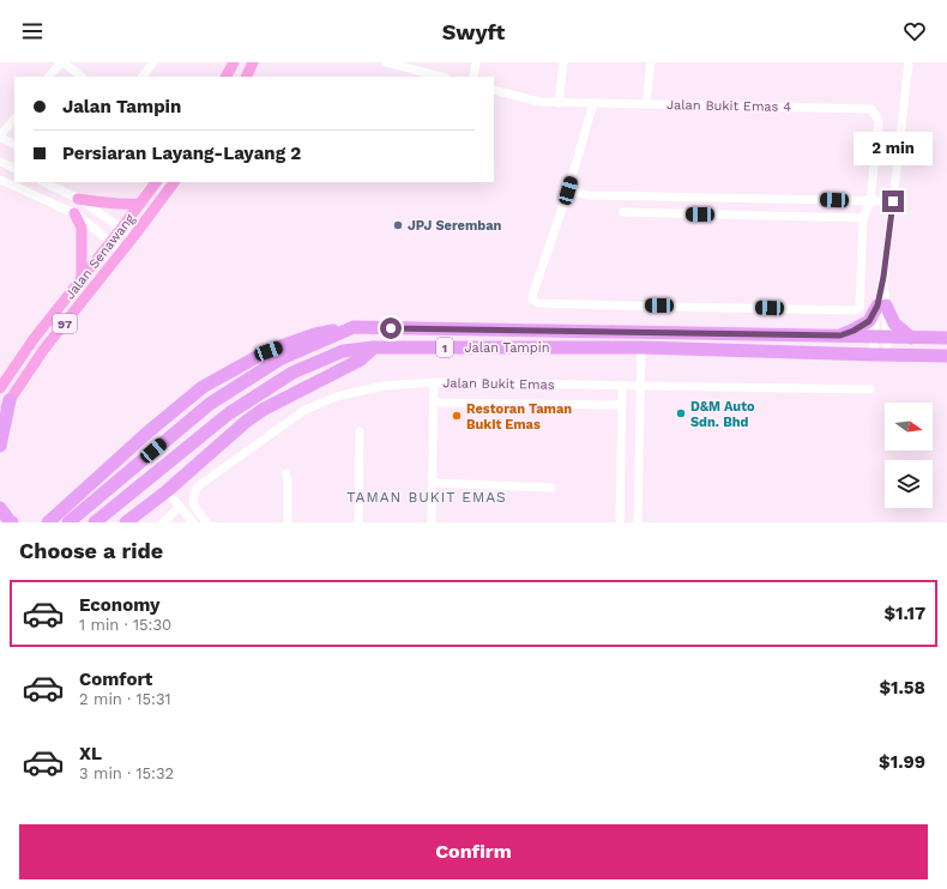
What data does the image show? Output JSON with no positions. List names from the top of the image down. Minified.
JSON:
{"streets":{"highway":["1","Jalan Tampin"],"main road":["Jalan Senawang","97"],"street":["Jalan Bukit Emas 4","Jalan Bukit Emas"]},"districts":["TAMAN BUKIT EMAS"],"places":["JPJ Seremban","D&M Auto Sdn. Bhd","Restoran Taman Bukit Emas"],"north":"right","page":{"header":"Swyft","banner":["Jalan Tampin","Persiaran Layang-Layang 2"],"bubble":"2 min","heading":"Choose a ride","list":[{"name":"Economy","note":"1 min · 15:30","value":"$1.17"},{"name":"Comfort","note":"2 min · 15:31","value":"$1.58"},{"name":"XL","note":"3 min · 15:32","value":"$1.99"}],"buttons":"Confirm"}}
